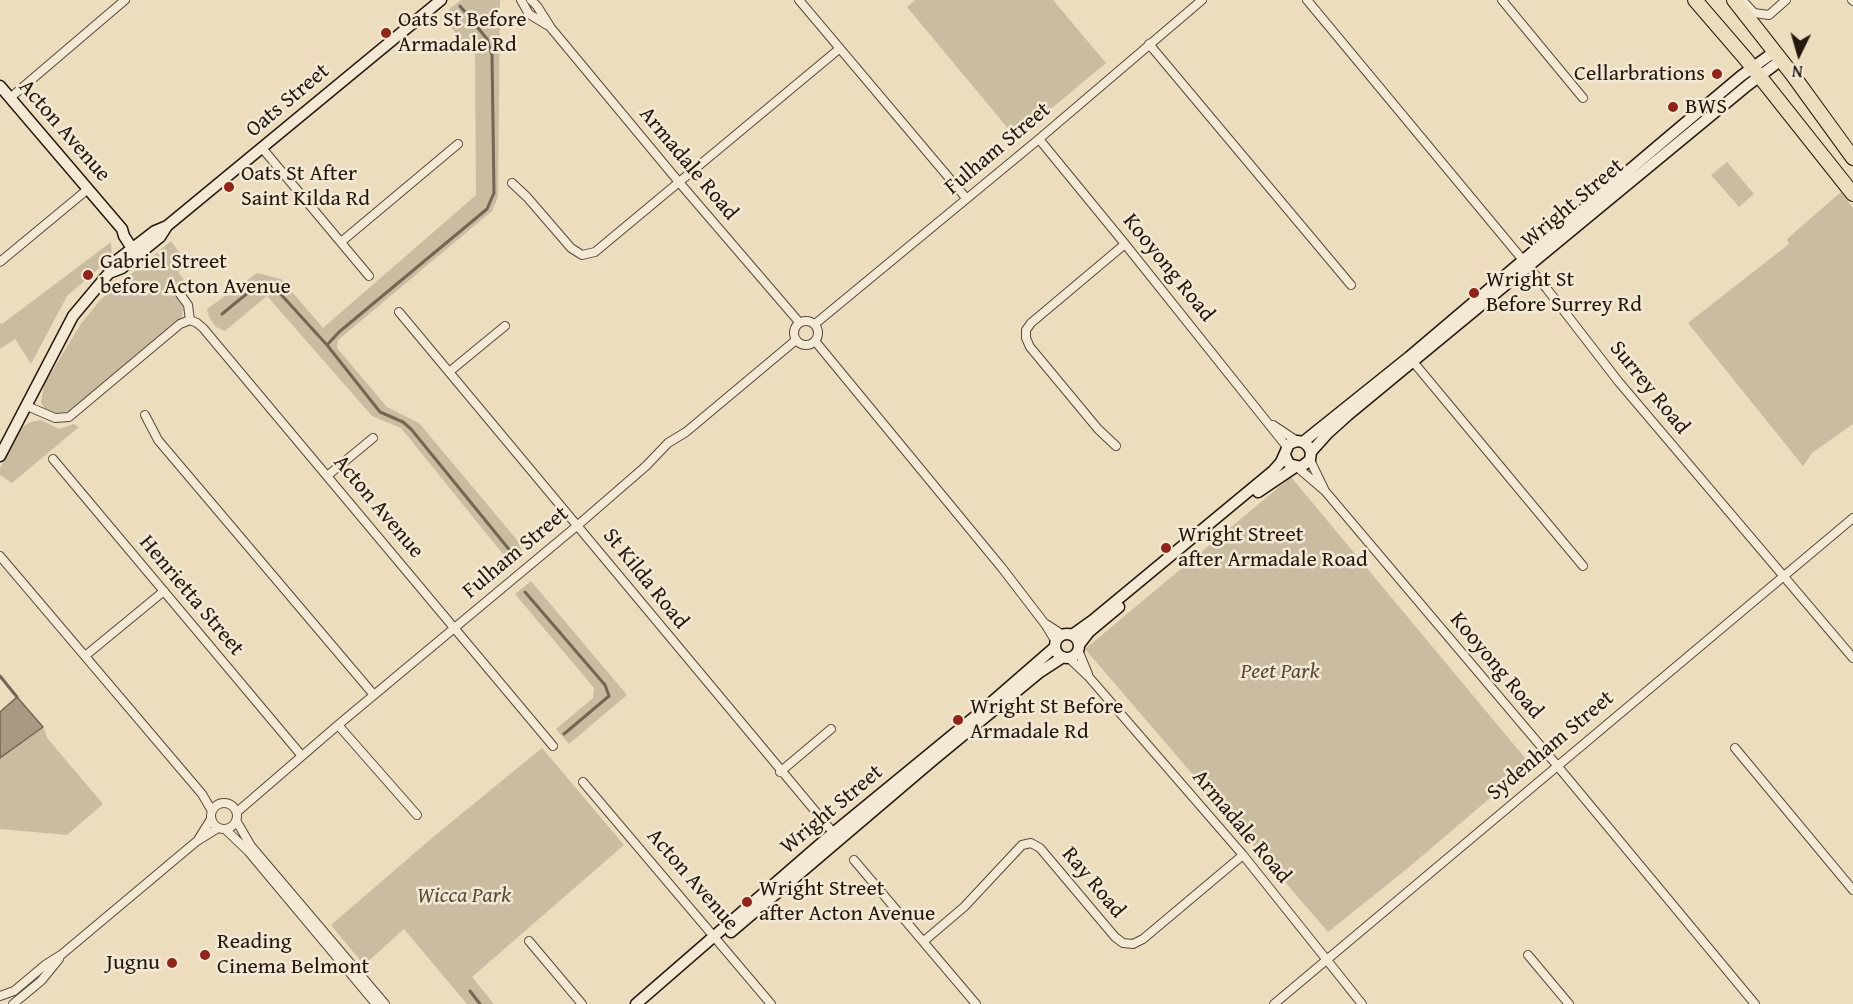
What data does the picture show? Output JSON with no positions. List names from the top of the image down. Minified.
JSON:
{"streets":{"street":["Oats Street","Acton Avenue","Fulham Street","Armadale Road","Wright Street","Kooyong Road","Surrey Road","St Kilda Road","Henrietta Street","Sydenham Street","Ray Road"]},"crossings":[["Oats Street","Acton Avenue"],["Acton Avenue","Fulham Street"],["Acton Avenue","Wright Street"],["Fulham Street","Armadale Road"],["Fulham Street","Kooyong Road"],["Fulham Street","St Kilda Road"],["Fulham Street","Henrietta Street"],["Armadale Road","Wright Street"],["Armadale Road","Sydenham Street"],["Armadale Road","Ray Road"],["Wright Street","Kooyong Road"],["Wright Street","Surrey Road"],["Wright Street","St Kilda Road"],["Kooyong Road","Sydenham Street"],["Surrey Road","Sydenham Street"]],"parks":["Peet Park","Wicca Park"],"places":["Oats St Before Armadale Rd","Cellarbrations","BWS","Oats St After Saint Kilda Rd","Gabriel Street before Acton Avenue","Wright St Before Surrey Rd","Wright Street after Armadale Road","Wright St Before Armadale Rd","Wright Street after Acton Avenue","Reading Cinema Belmont","Jugnu"],"north":"bottom"}
